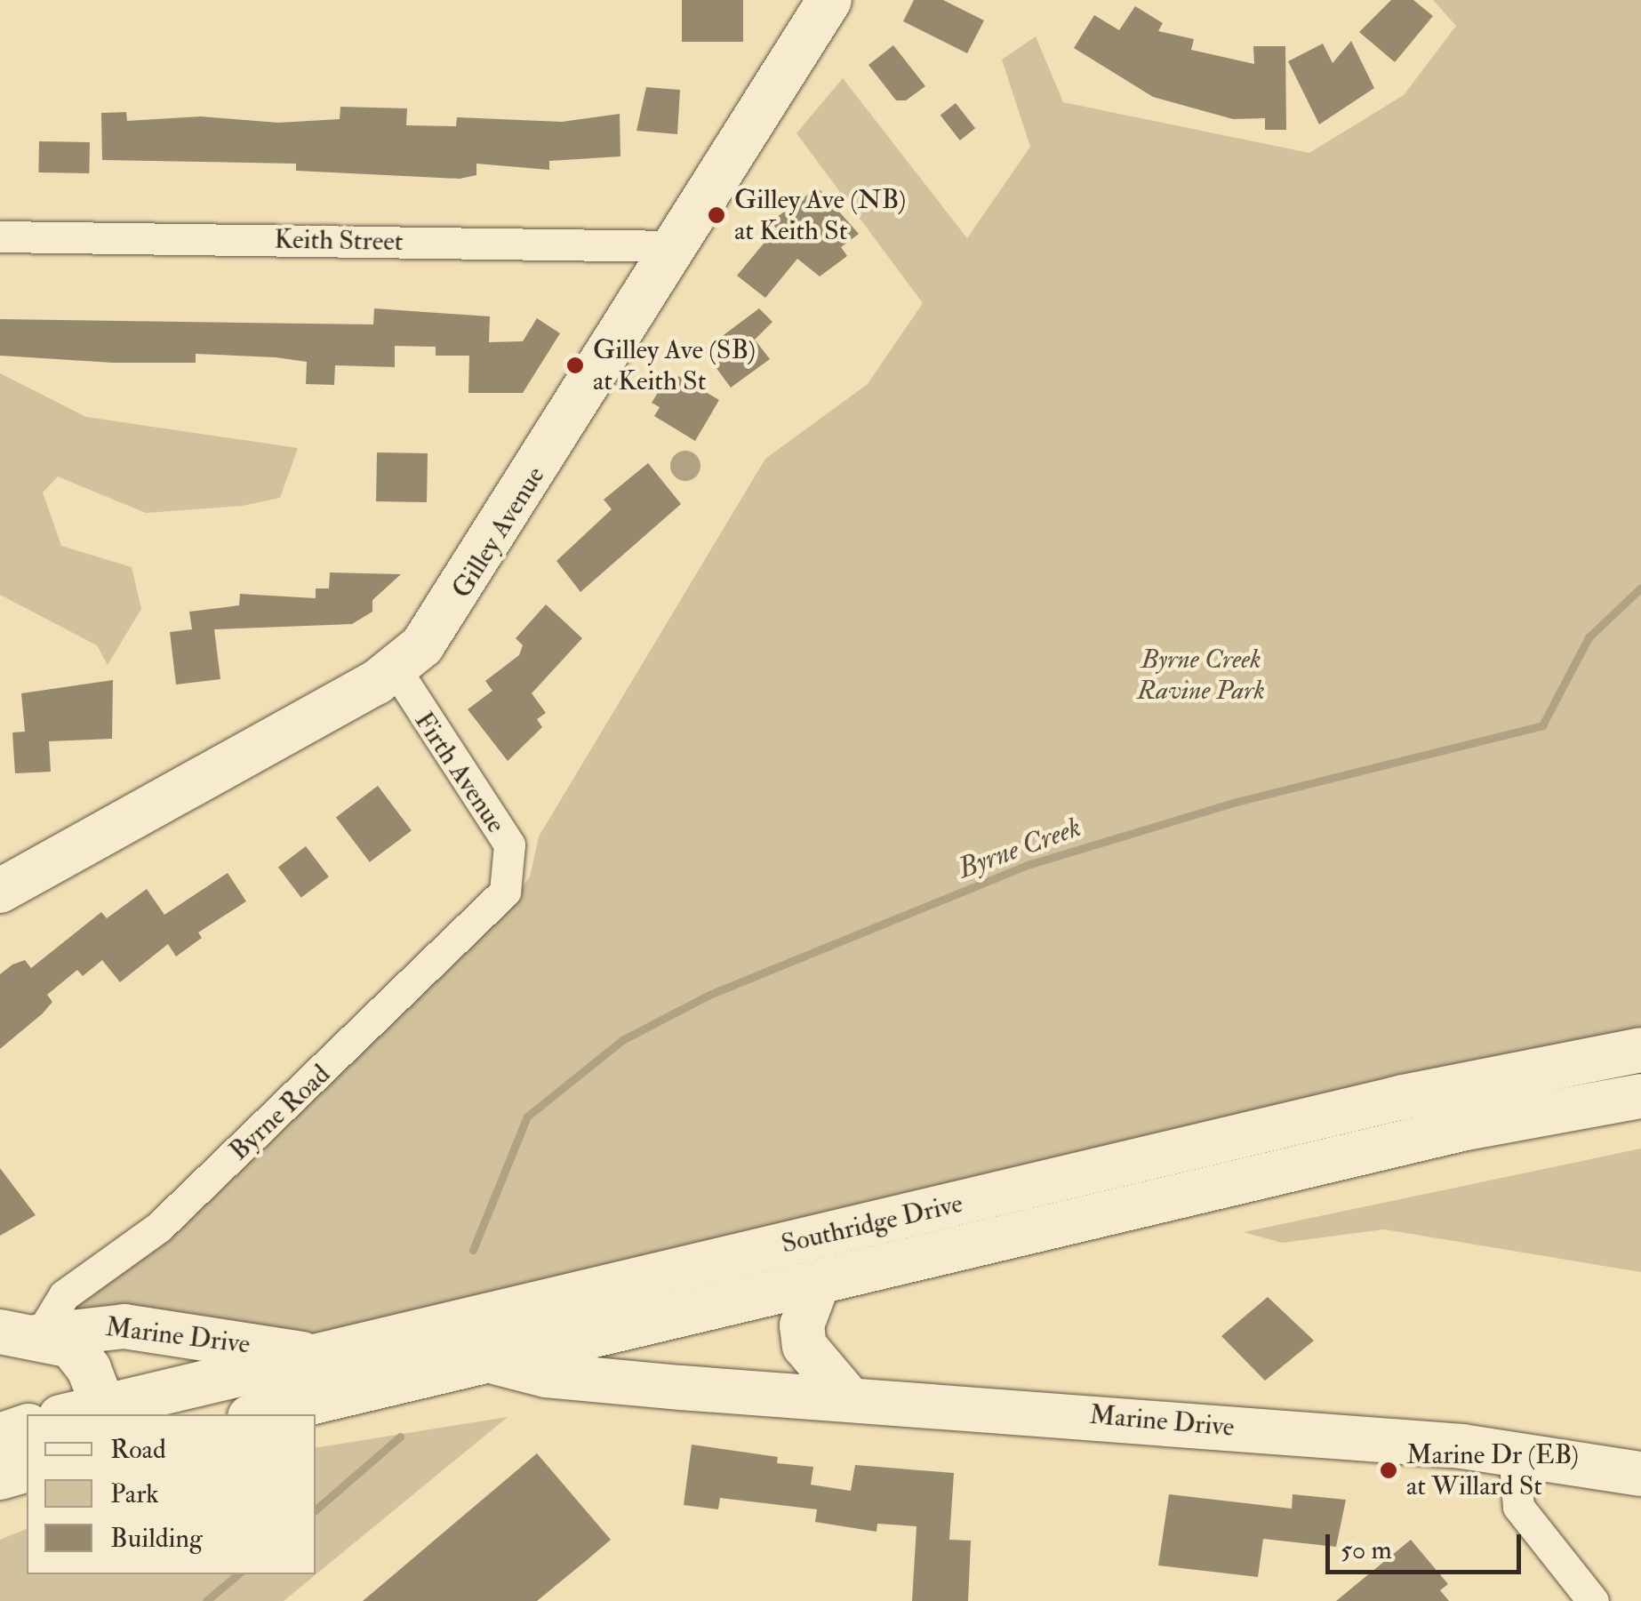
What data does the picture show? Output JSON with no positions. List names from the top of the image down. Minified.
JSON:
{"streets":{"main road":["Gilley Avenue","Southridge Drive","Marine Drive"],"street":["Keith Street","Firth Avenue","Byrne Road"]},"crossings":[["Keith Street","Gilley Avenue"],["Gilley Avenue","Firth Avenue"],["Firth Avenue","Byrne Road"],["Byrne Road","Marine Drive"],["Southridge Drive","Marine Drive"]],"water":["Byrne Creek"],"parks":["Byrne Creek Ravine Park"],"places":["Gilley Ave (NB) at Keith St","Gilley Ave (SB) at Keith St","Marine Dr (EB) at Willard St"],"legend":["Road","Park","Building"],"scale_bar":"50 m"}
